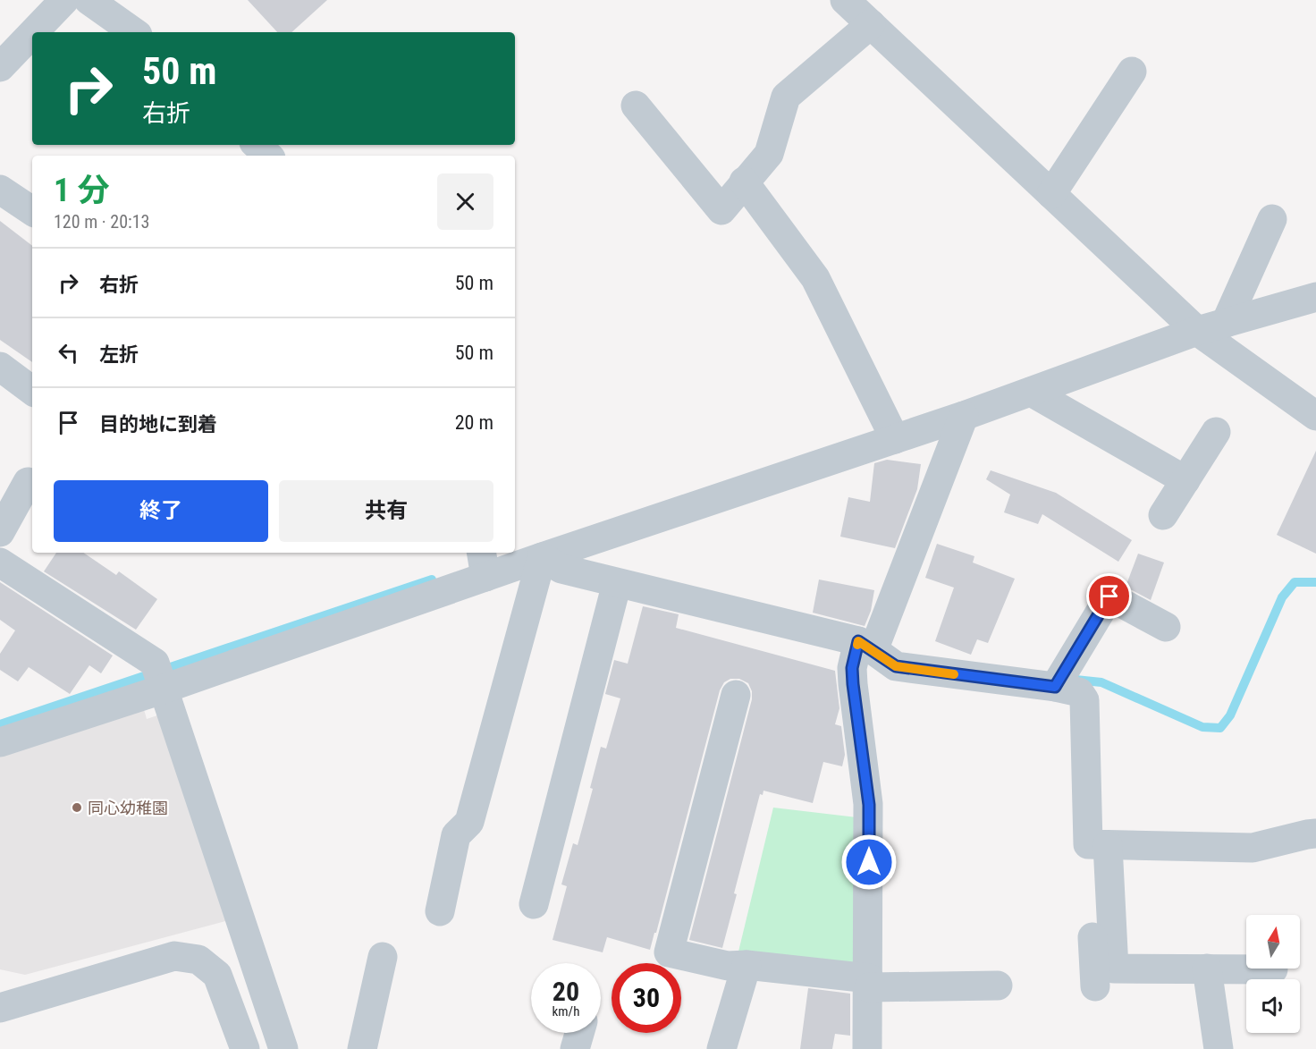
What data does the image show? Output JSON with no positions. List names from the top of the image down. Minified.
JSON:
{"places":["同心幼稚園"],"north":"top","page":{"turn":["50 m","右折"],"heading":["1 分","120 m · 20:13"],"list":[{"name":"右折","value":"50 m"},{"name":"左折","value":"50 m"},{"name":"目的地に到着","value":"20 m"}],"buttons":["終了","共有"],"speed":"20 km/h","limit":"30"}}
